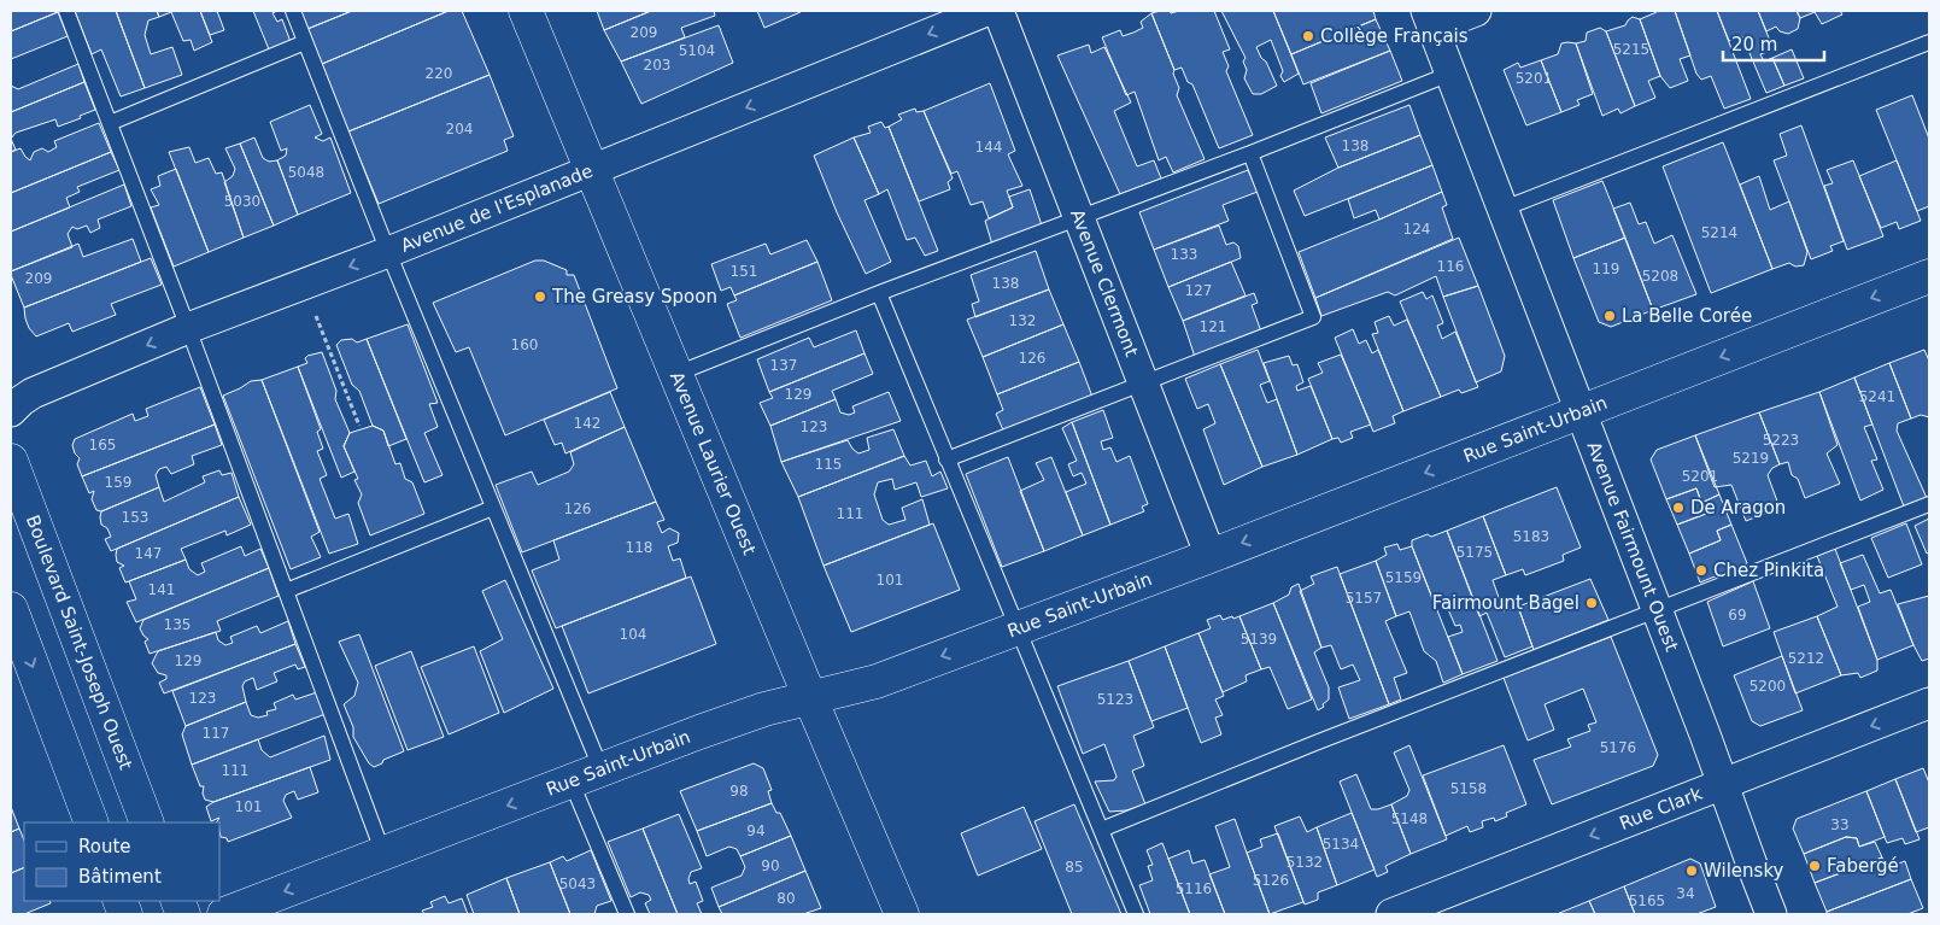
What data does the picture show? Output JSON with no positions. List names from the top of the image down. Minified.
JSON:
{"streets":{"main road":["Rue Saint-Urbain","Avenue Laurier Ouest","Boulevard Saint-Joseph Ouest"],"street":["Avenue de l'Esplanade","Avenue Clermont","Avenue Fairmount Ouest","Rue Clark"]},"crossings":[["Avenue de l'Esplanade","Avenue Laurier Ouest"],["Avenue Clermont","Rue Saint-Urbain"],["Rue Saint-Urbain","Avenue Laurier Ouest"],["Rue Saint-Urbain","Avenue Fairmount Ouest"],["Avenue Fairmount Ouest","Rue Clark"]],"one_way":["Avenue de l'Esplanade","Rue Saint-Urbain","Rue Clark"],"places":["Collège Français","The Greasy Spoon","La Belle Corée","De Aragon","Chez Pinkita","Fairmount Bagel","Fabergé","Wilensky"],"house_numbers":["209","5215","5104","203","220","5201","204","138","144","5048","5030","124","5214","133","116","119","151","5208","209","138","127","132","121","160","126","137","129","5241","142","123","5223","165","5219","115","5201","159","126","111","153","5183","118","5175","147","5159","101","141","5157","69","135","104","5139","5212","129","5200","123","5123","117","5176","111","5158","98","101","5148","33","94","5134","5132","90","85","5126","5043","5116","34","80","5165"],"legend":["Route","Bâtiment"],"scale_bar":"20 m"}
